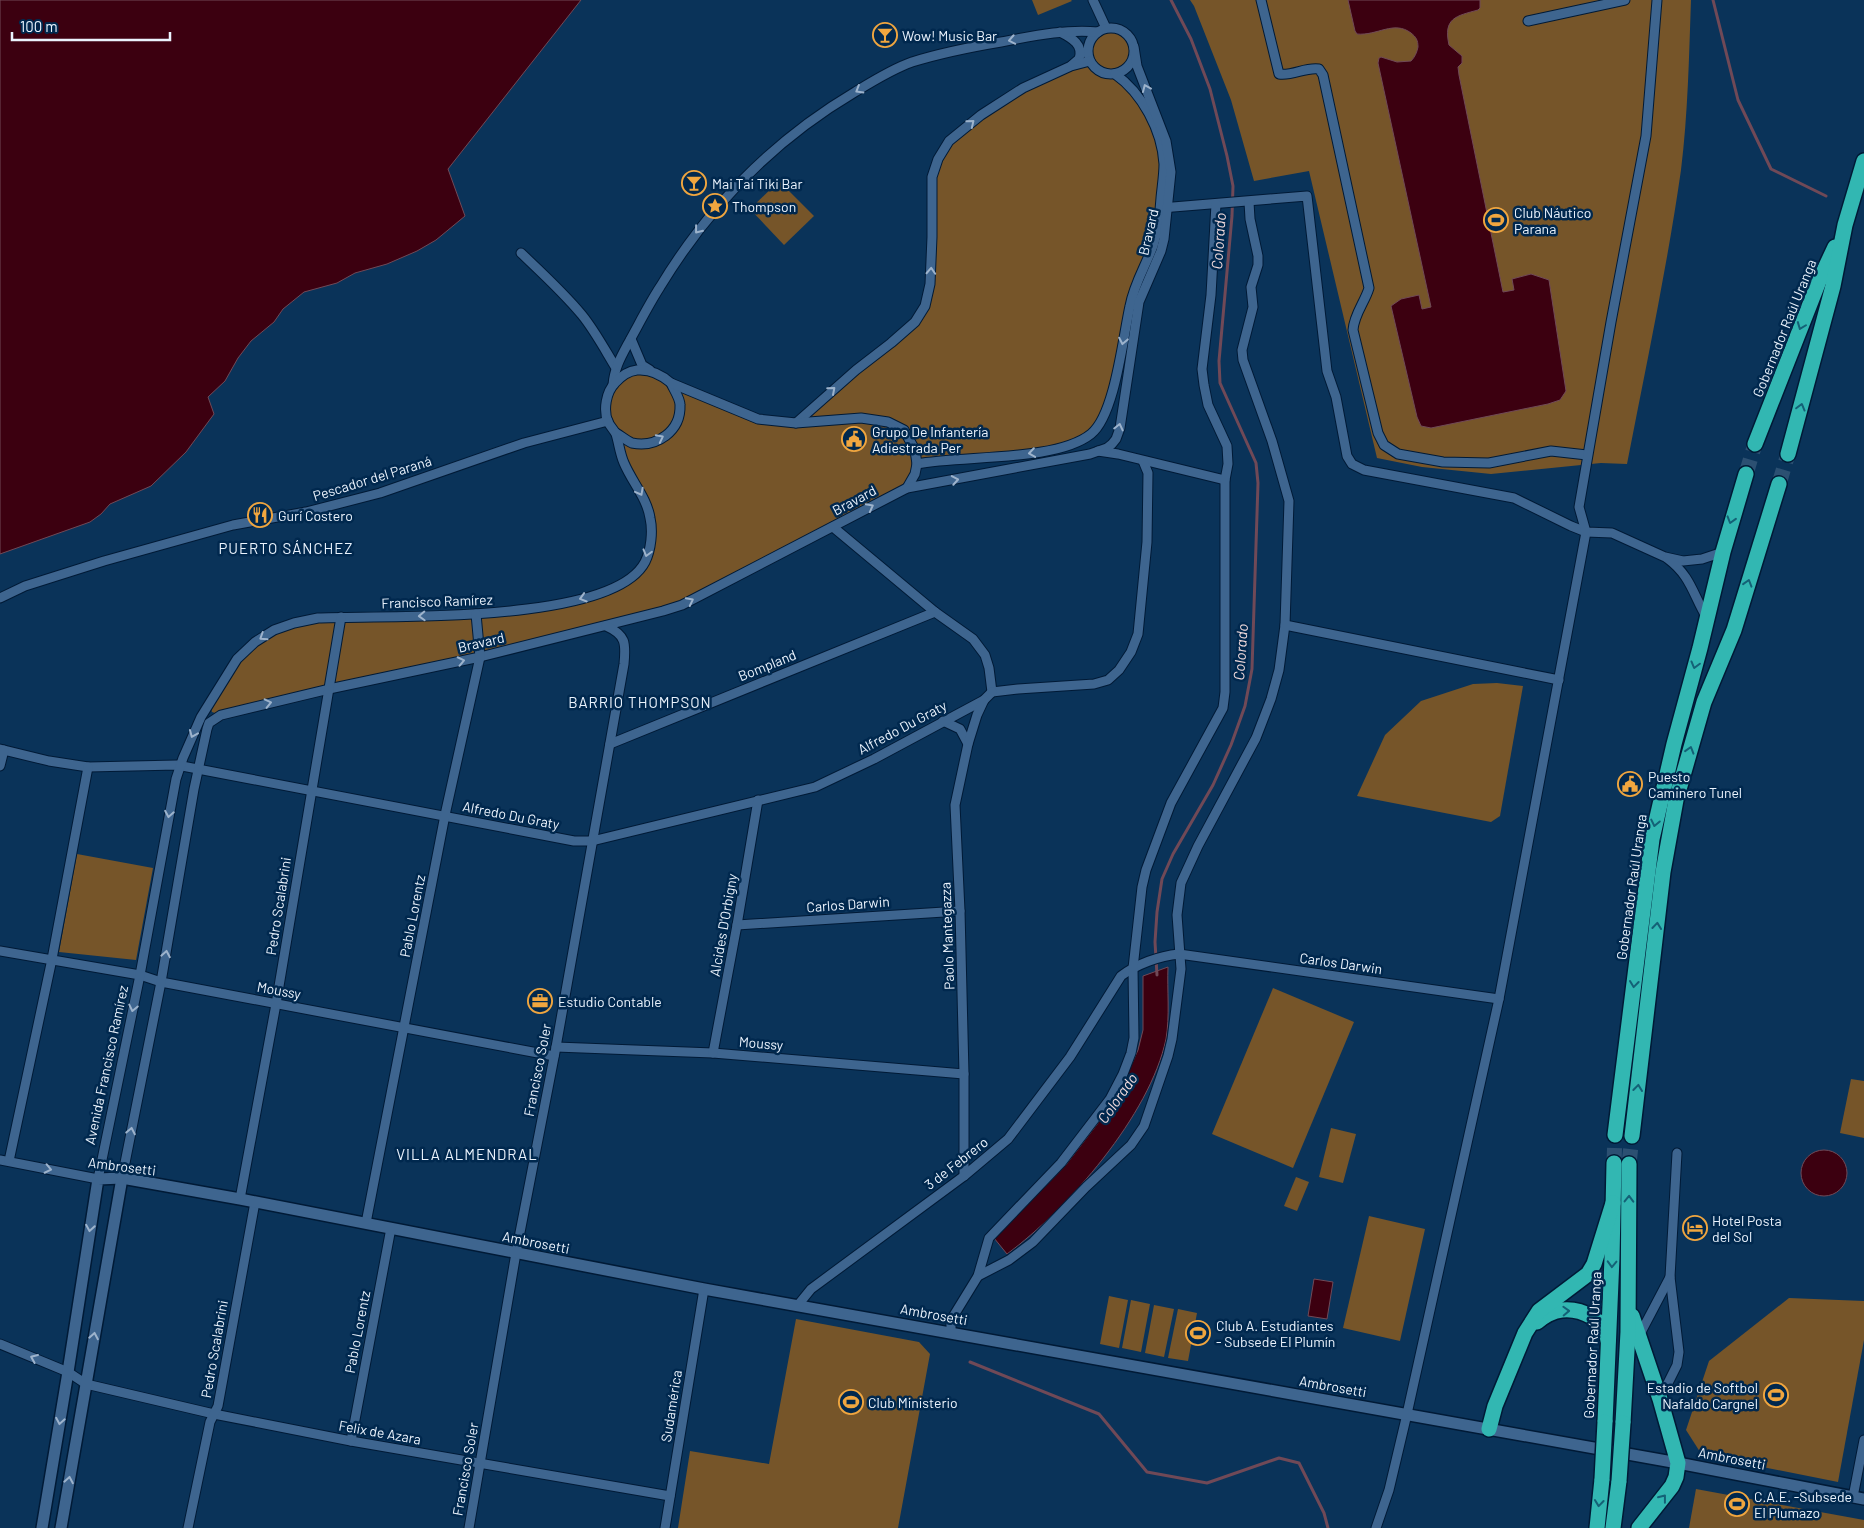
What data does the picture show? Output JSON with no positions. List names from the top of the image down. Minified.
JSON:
{"streets":{"highway":["Gobernador Raúl Uranga"],"street":["Bravard","Pescador del Paraná","Francisco Ramírez","Bompland","Alfredo Du Graty","Carlos Darwin","Pedro Scalabrini","Pablo Lorentz","Alcides D'Orbigny","Paolo Mantegazza","Moussy","Avenida Francisco Ramírez","Francisco Soler","3 de Febrero","Ambrosetti","Sudamérica","Felix de Azara"]},"crossings":[["Bravard","Alfredo Du Graty"],["Bravard","Pedro Scalabrini"],["Bravard","Pablo Lorentz"],["Bravard","Francisco Soler"],["Pescador del Paraná","Francisco Ramírez"],["Francisco Ramírez","Pedro Scalabrini"],["Francisco Ramírez","Pablo Lorentz"],["Francisco Ramírez","Avenida Francisco Ramírez"],["Bompland","Francisco Soler"],["Alfredo Du Graty","Pedro Scalabrini"],["Alfredo Du Graty","Pablo Lorentz"],["Alfredo Du Graty","Alcides D'Orbigny"],["Alfredo Du Graty","Paolo Mantegazza"],["Alfredo Du Graty","Avenida Francisco Ramírez"],["Alfredo Du Graty","Francisco Soler"],["Carlos Darwin","Alcides D'Orbigny"],["Carlos Darwin","Paolo Mantegazza"],["Pedro Scalabrini","Moussy"],["Pedro Scalabrini","Ambrosetti"],["Pedro Scalabrini","Felix de Azara"],["Pablo Lorentz","Moussy"],["Pablo Lorentz","Ambrosetti"],["Pablo Lorentz","Felix de Azara"],["Alcides D'Orbigny","Moussy"],["Paolo Mantegazza","Moussy"],["Paolo Mantegazza","3 de Febrero"],["Moussy","Avenida Francisco Ramírez"],["Moussy","Francisco Soler"],["Avenida Francisco Ramírez","Ambrosetti"],["Francisco Soler","Ambrosetti"],["Francisco Soler","Felix de Azara"],["3 de Febrero","Ambrosetti"],["Ambrosetti","Sudamérica"],["Sudamérica","Felix de Azara"]],"districts":["PUERTO SÁNCHEZ","BARRIO THOMPSON","VILLA ALMENDRAL"],"water":["Colorado"],"places":{"bar":["Wow! Music Bar","Mai Tai Tiki Bar"],"place":["Thompson"],"sports":["Club Náutico Parana","Club A. Estudiantes - Subsede El Plumín","Estadio de Softbol Nafaldo Cargnel","Club Ministerio","C.A.E. -Subsede El Plumazo"],"public building":["Grupo De Infantería Adiestrada Per","Puesto Caminero Tunel"],"restaurant":["Gurí Costero"],"office":["Estudio Contable"],"hotel":["Hotel Posta del Sol"]},"scale_bar":"100 m"}
